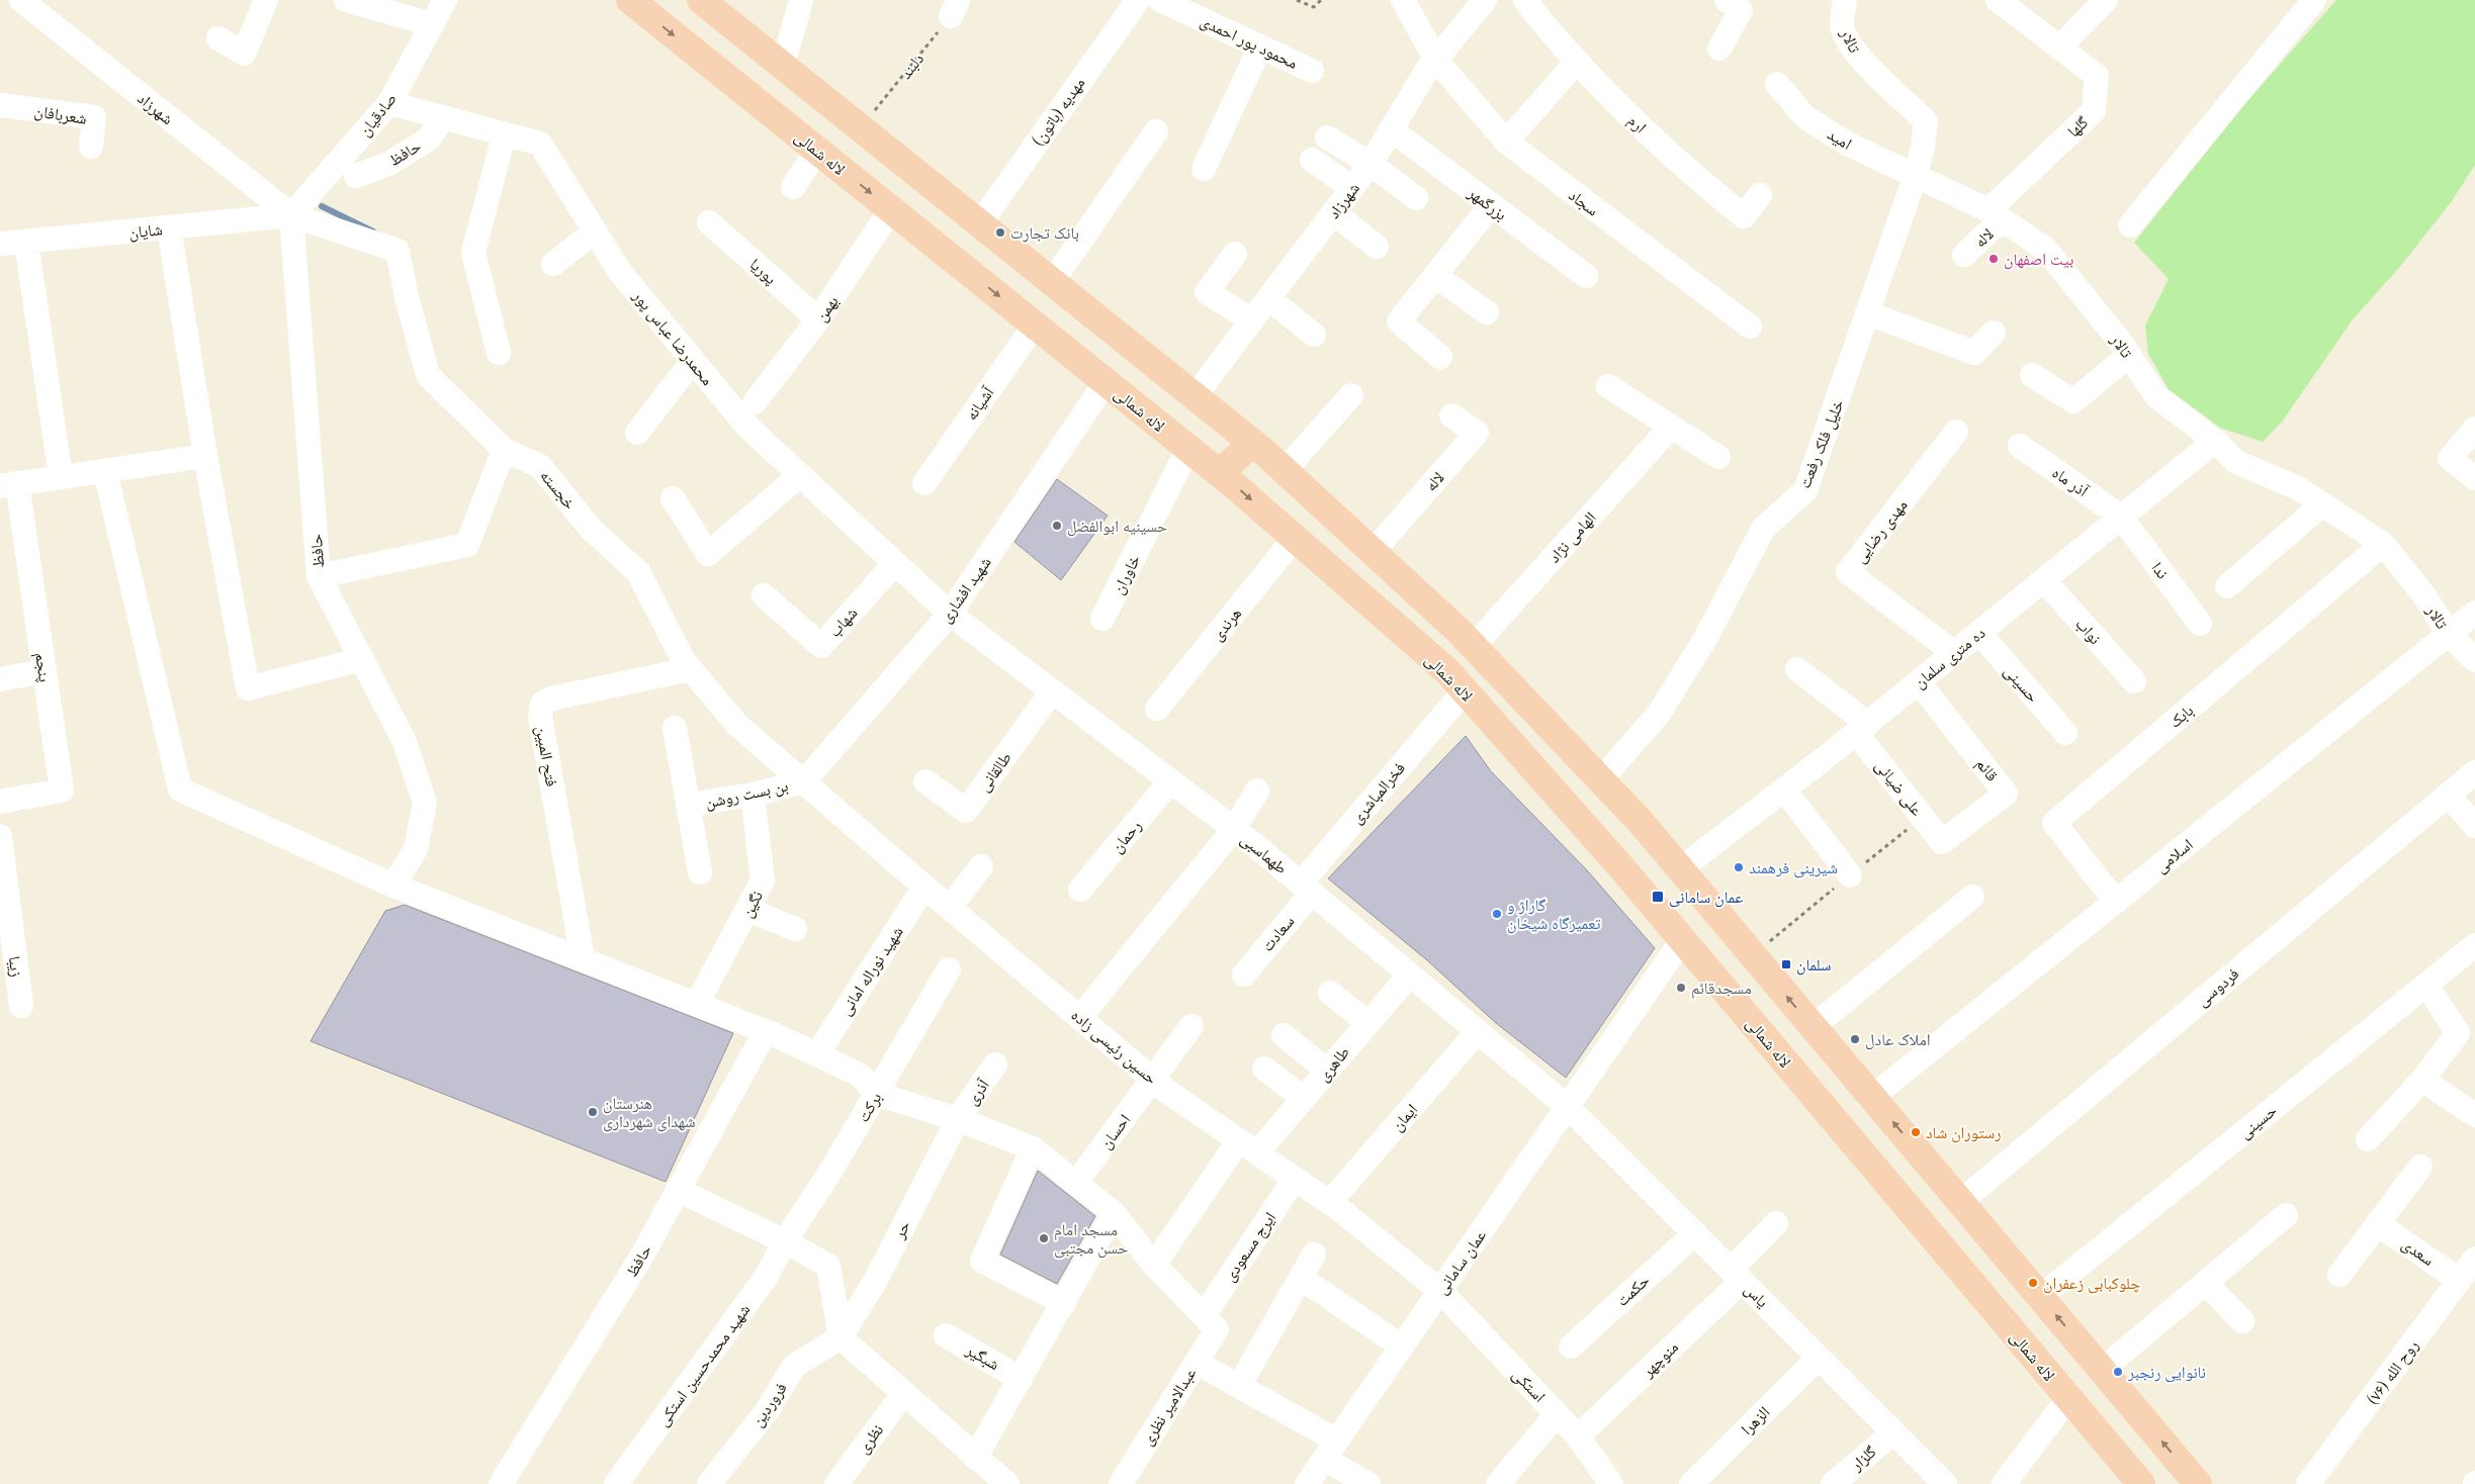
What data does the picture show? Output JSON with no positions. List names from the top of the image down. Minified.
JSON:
{"streets":{"main road":["لاله شمالی"],"street":["تالار","محمود پور احمدی","شهرزاد","مهدیه (باتون)","شعربافان","صادقیان","ارم","گلها","امید","حافظ","سجاد","بزرگمهر","شایان","لاله","پوریا","بهمن","محمدرضا عباس پور","آشیانه","خلیل فلک رفعت","آذر ماه","خجسته","مهدی رضایی","الهامی نژاد","ندا","خاوران","شهید افشاری","شهاب","هرندی","نواب","ده متری سلمان","پنجم","حسینی","بابک","فتح المبین","قائم","طالقانی","علی ضیائی","فخرالمباشری","بن بست روشن","رحمان","طهماسبی","اسلامی","نگین","سعادت","زیبا","شهید نوراله امانی","فردوسی","حسین رئیسی زاده","طاهری","آذری","برکت","ایمان","احسان","حر","ایرج مسعودی","سعدی","عمان سامانی","حکمت","یاس","شبگیر","منوچهر","شهید محمدحسین استکی","روح الله (۷۶)","استکی","فروردین","عبدالامیر نظری","الزهرا","نظری","گلزار"],"path":["دلبند"]},"crossings":[["تالار","گلها"],["تالار","امید"],["تالار","لاله"],["تالار","خلیل فلک رفعت"],["تالار","ده متری سلمان"],["تالار","بابک"],["تالار","اسلامی"],["شهرزاد","صادقیان"],["شهرزاد","حافظ"],["شهرزاد","سجاد"],["شهرزاد","بزرگمهر"],["شهرزاد","شایان"],["شهرزاد","خجسته"],["صادقیان","حافظ"],["صادقیان","شایان"],["صادقیان","محمدرضا عباس پور"],["صادقیان","خجسته"],["گلها","لاله"],["امید","خلیل فلک رفعت"],["حافظ","شایان"],["حافظ","محمدرضا عباس پور"],["حافظ","خجسته"],["لاله شمالی","بهمن"],["لاله شمالی","آشیانه"],["لاله شمالی","خاوران"],["لاله شمالی","شهید افشاری"],["لاله شمالی","هرندی"],["لاله شمالی","عمان سامانی"],["شایان","خجسته"],["پوریا","بهمن"],["محمدرضا عباس پور","شهید افشاری"],["محمدرضا عباس پور","شهاب"],["محمدرضا عباس پور","طهماسبی"],["آذر ماه","ندا"],["آذر ماه","ده متری سلمان"],["خجسته","شهید افشاری"],["خجسته","فتح المبین"],["خجسته","بن بست روشن"],["خجسته","حسین رئیسی زاده"],["مهدی رضایی","ده متری سلمان"],["ندا","ده متری سلمان"],["شهید افشاری","بن بست روشن"],["شهید افشاری","طهماسبی"],["شهید افشاری","حسین رئیسی زاده"],["نواب","ده متری سلمان"],["ده متری سلمان","حسینی"],["ده متری سلمان","قائم"],["ده متری سلمان","علی ضیائی"],["بابک","اسلامی"],["قائم","علی ضیائی"],["طالقانی","طهماسبی"],["فخرالمباشری","طهماسبی"],["فخرالمباشری","سعادت"],["بن بست روشن","نگین"],["بن بست روشن","حسین رئیسی زاده"],["رحمان","طهماسبی"],["طهماسبی","سعادت"],["طهماسبی","طاهری"],["طهماسبی","ایمان"],["طهماسبی","عمان سامانی"],["طهماسبی","یاس"],["شهید نوراله امانی","حسین رئیسی زاده"],["حسین رئیسی زاده","طاهری"],["حسین رئیسی زاده","ایمان"],["حسین رئیسی زاده","احسان"],["حسین رئیسی زاده","ایرج مسعودی"],["حسین رئیسی زاده","عمان سامانی"],["حسین رئیسی زاده","استکی"],["آذری","حر"],["برکت","شهید محمدحسین استکی"],["حر","فروردین"],["ایرج مسعودی","عبدالامیر نظری"],["سعدی","روح الله (۷۶)"],["عمان سامانی","یاس"],["عمان سامانی","استکی"],["حکمت","یاس"],["یاس","منوچهر"],["یاس","الزهرا"],["یاس","گلزار"],["منوچهر","استکی"]],"places":{"other":["بانک تجارت","بيت اصفهان","حسینیه ابوالفضل","شیرینی فرهمند","گاراژ و تعمیرگاه شیخان","مسجدقائم","املاک عادل","هنرستان شهدای شهرداری","رستوران شاد","مسجد امام حسن مجتبی","چلوکبابی زعفران","نانوایی رنجبر"],"transit":["عمان سامانی","سلمان"]}}
